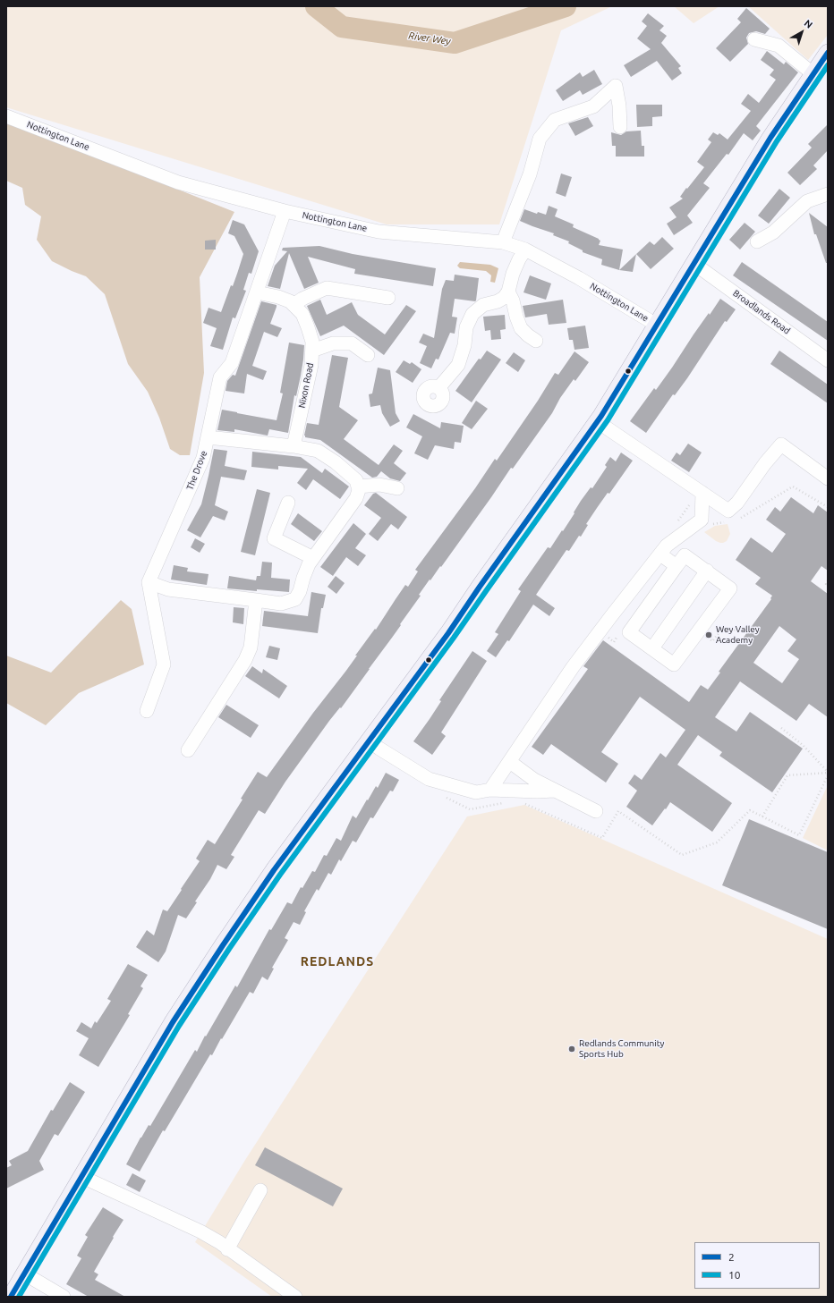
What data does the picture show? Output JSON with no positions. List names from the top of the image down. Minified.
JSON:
{"streets":{"street":["Nottington Lane","Broadlands Road","Nixon Road","The Drove"]},"crossings":[["Nottington Lane","The Drove"],["Nixon Road","The Drove"]],"districts":["REDLANDS"],"water":["River Wey"],"places":["Wey Valley Academy","Redlands Community Sports Hub"],"lines":["transit line 2","transit line 10"],"legend":["2","10"],"north":"top right"}
